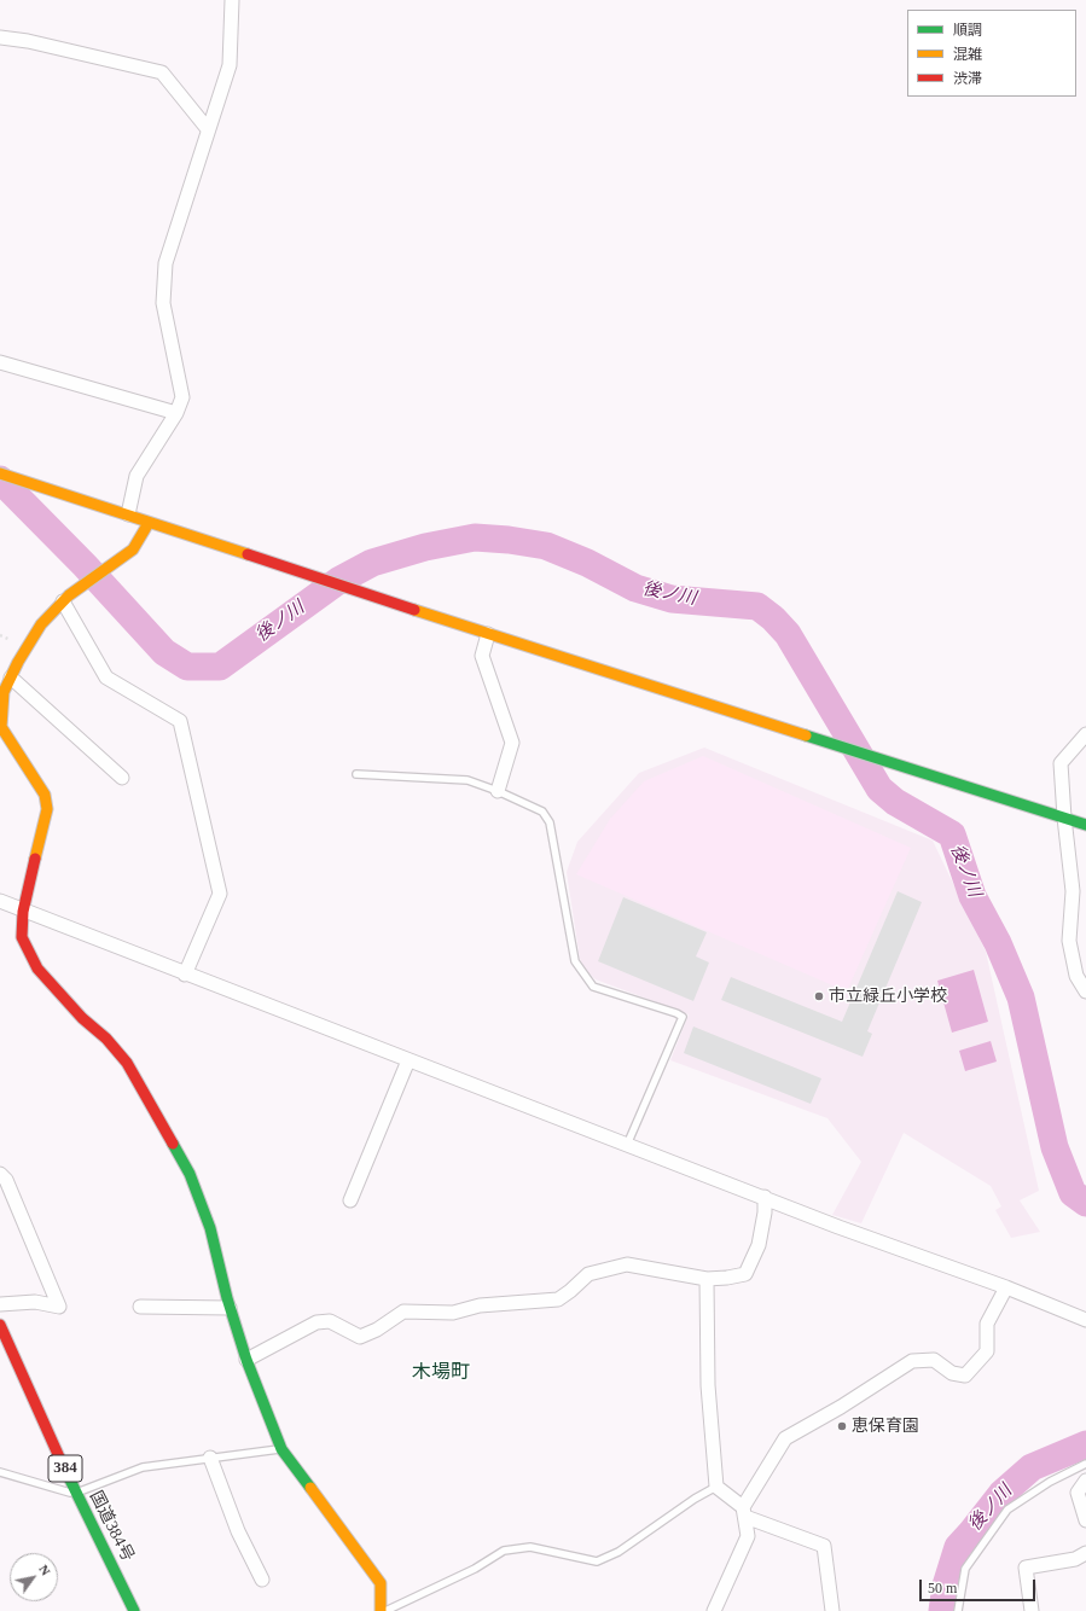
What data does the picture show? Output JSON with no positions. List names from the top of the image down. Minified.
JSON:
{"streets":{"main road":["384","国道384号"]},"districts":["木場町"],"water":["後ノ川"],"places":["市立緑丘小学校","恵保育園"],"legend":["順調","混雑","渋滞"],"scale_bar":"50 m","north":"top right"}
